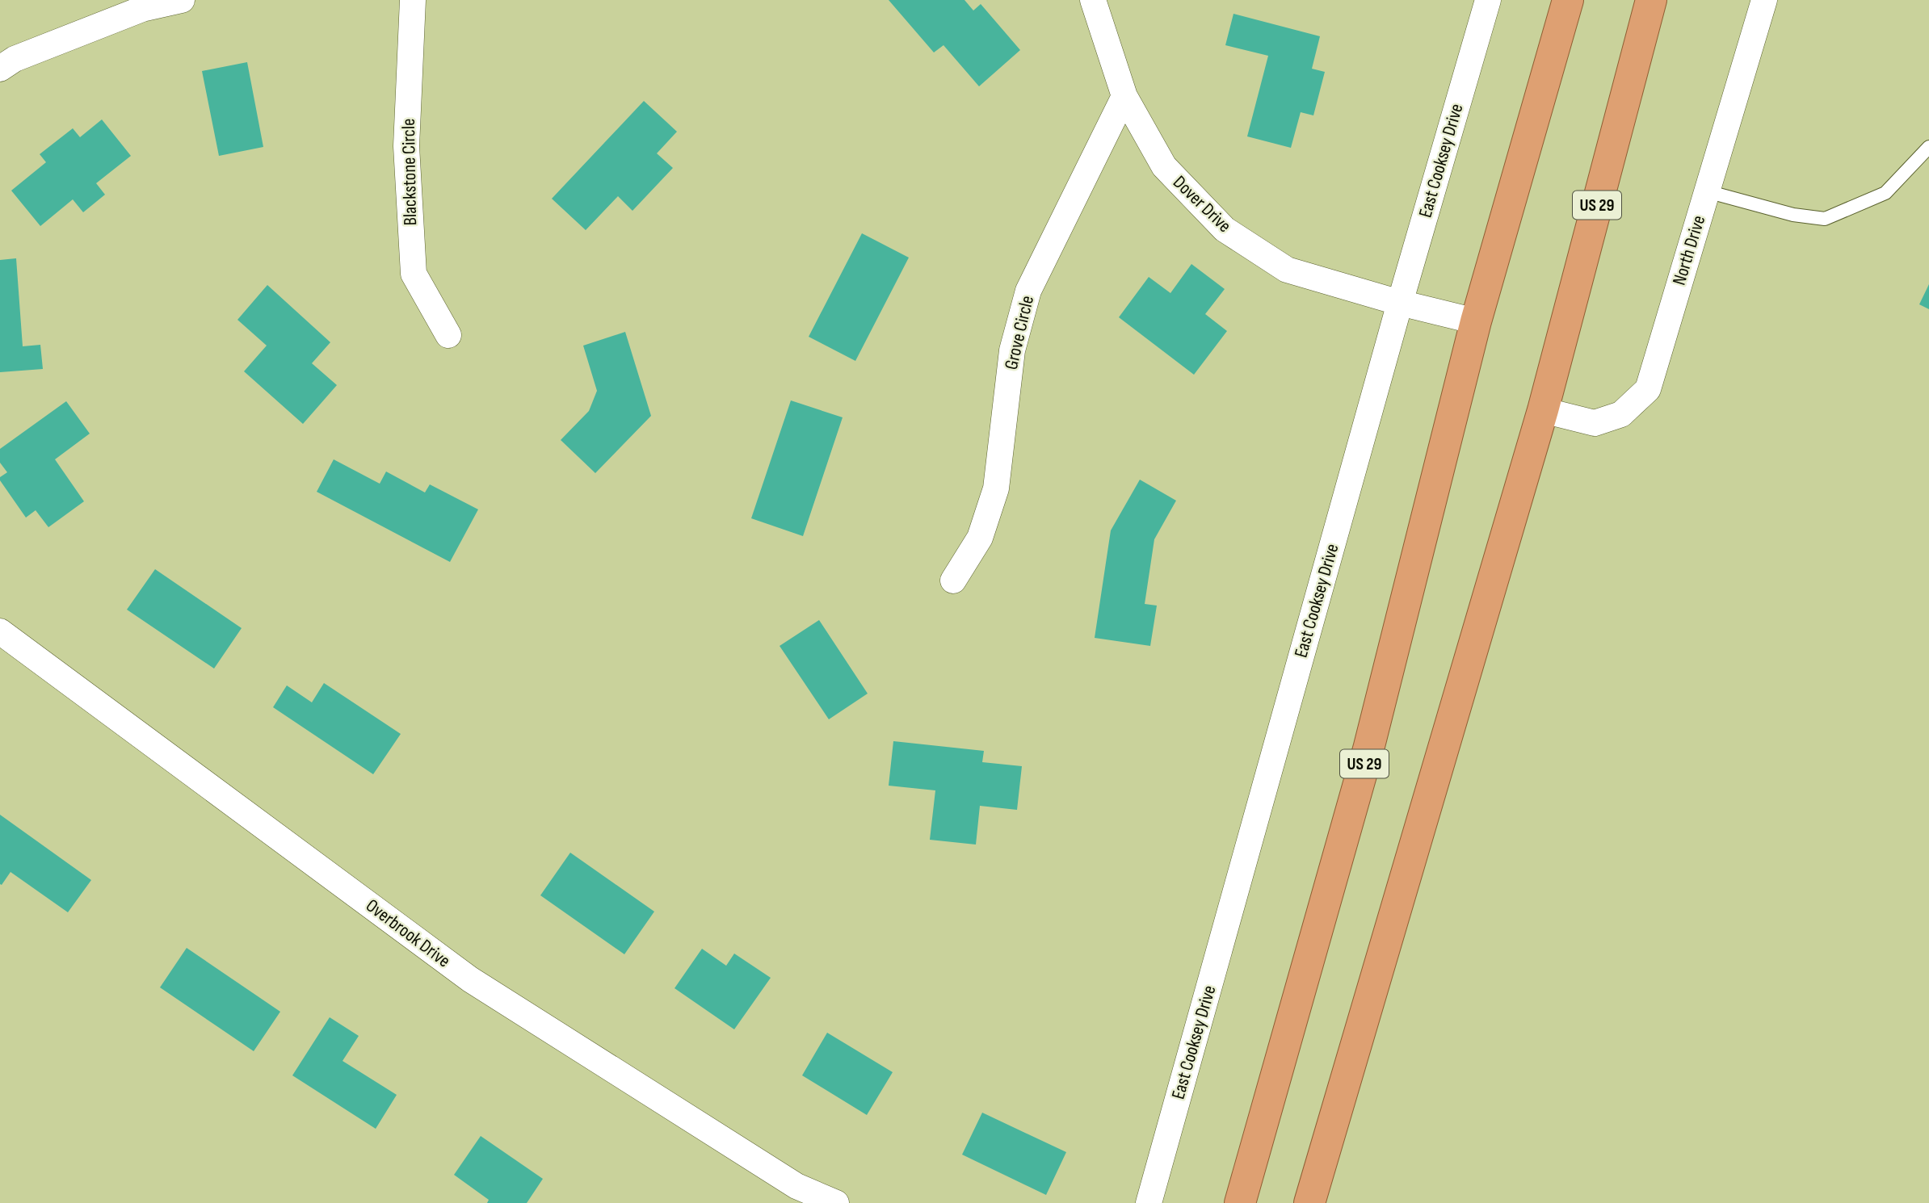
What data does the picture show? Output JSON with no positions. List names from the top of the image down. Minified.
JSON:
{"streets":{"highway":["US 29"],"street":["East Cooksey Drive","Blackstone Circle","Dover Drive","North Drive","Grove Circle","Overbrook Drive"]},"crossings":[["East Cooksey Drive","Dover Drive"],["Dover Drive","US 29"],["Dover Drive","Grove Circle"],["US 29","North Drive"]]}
